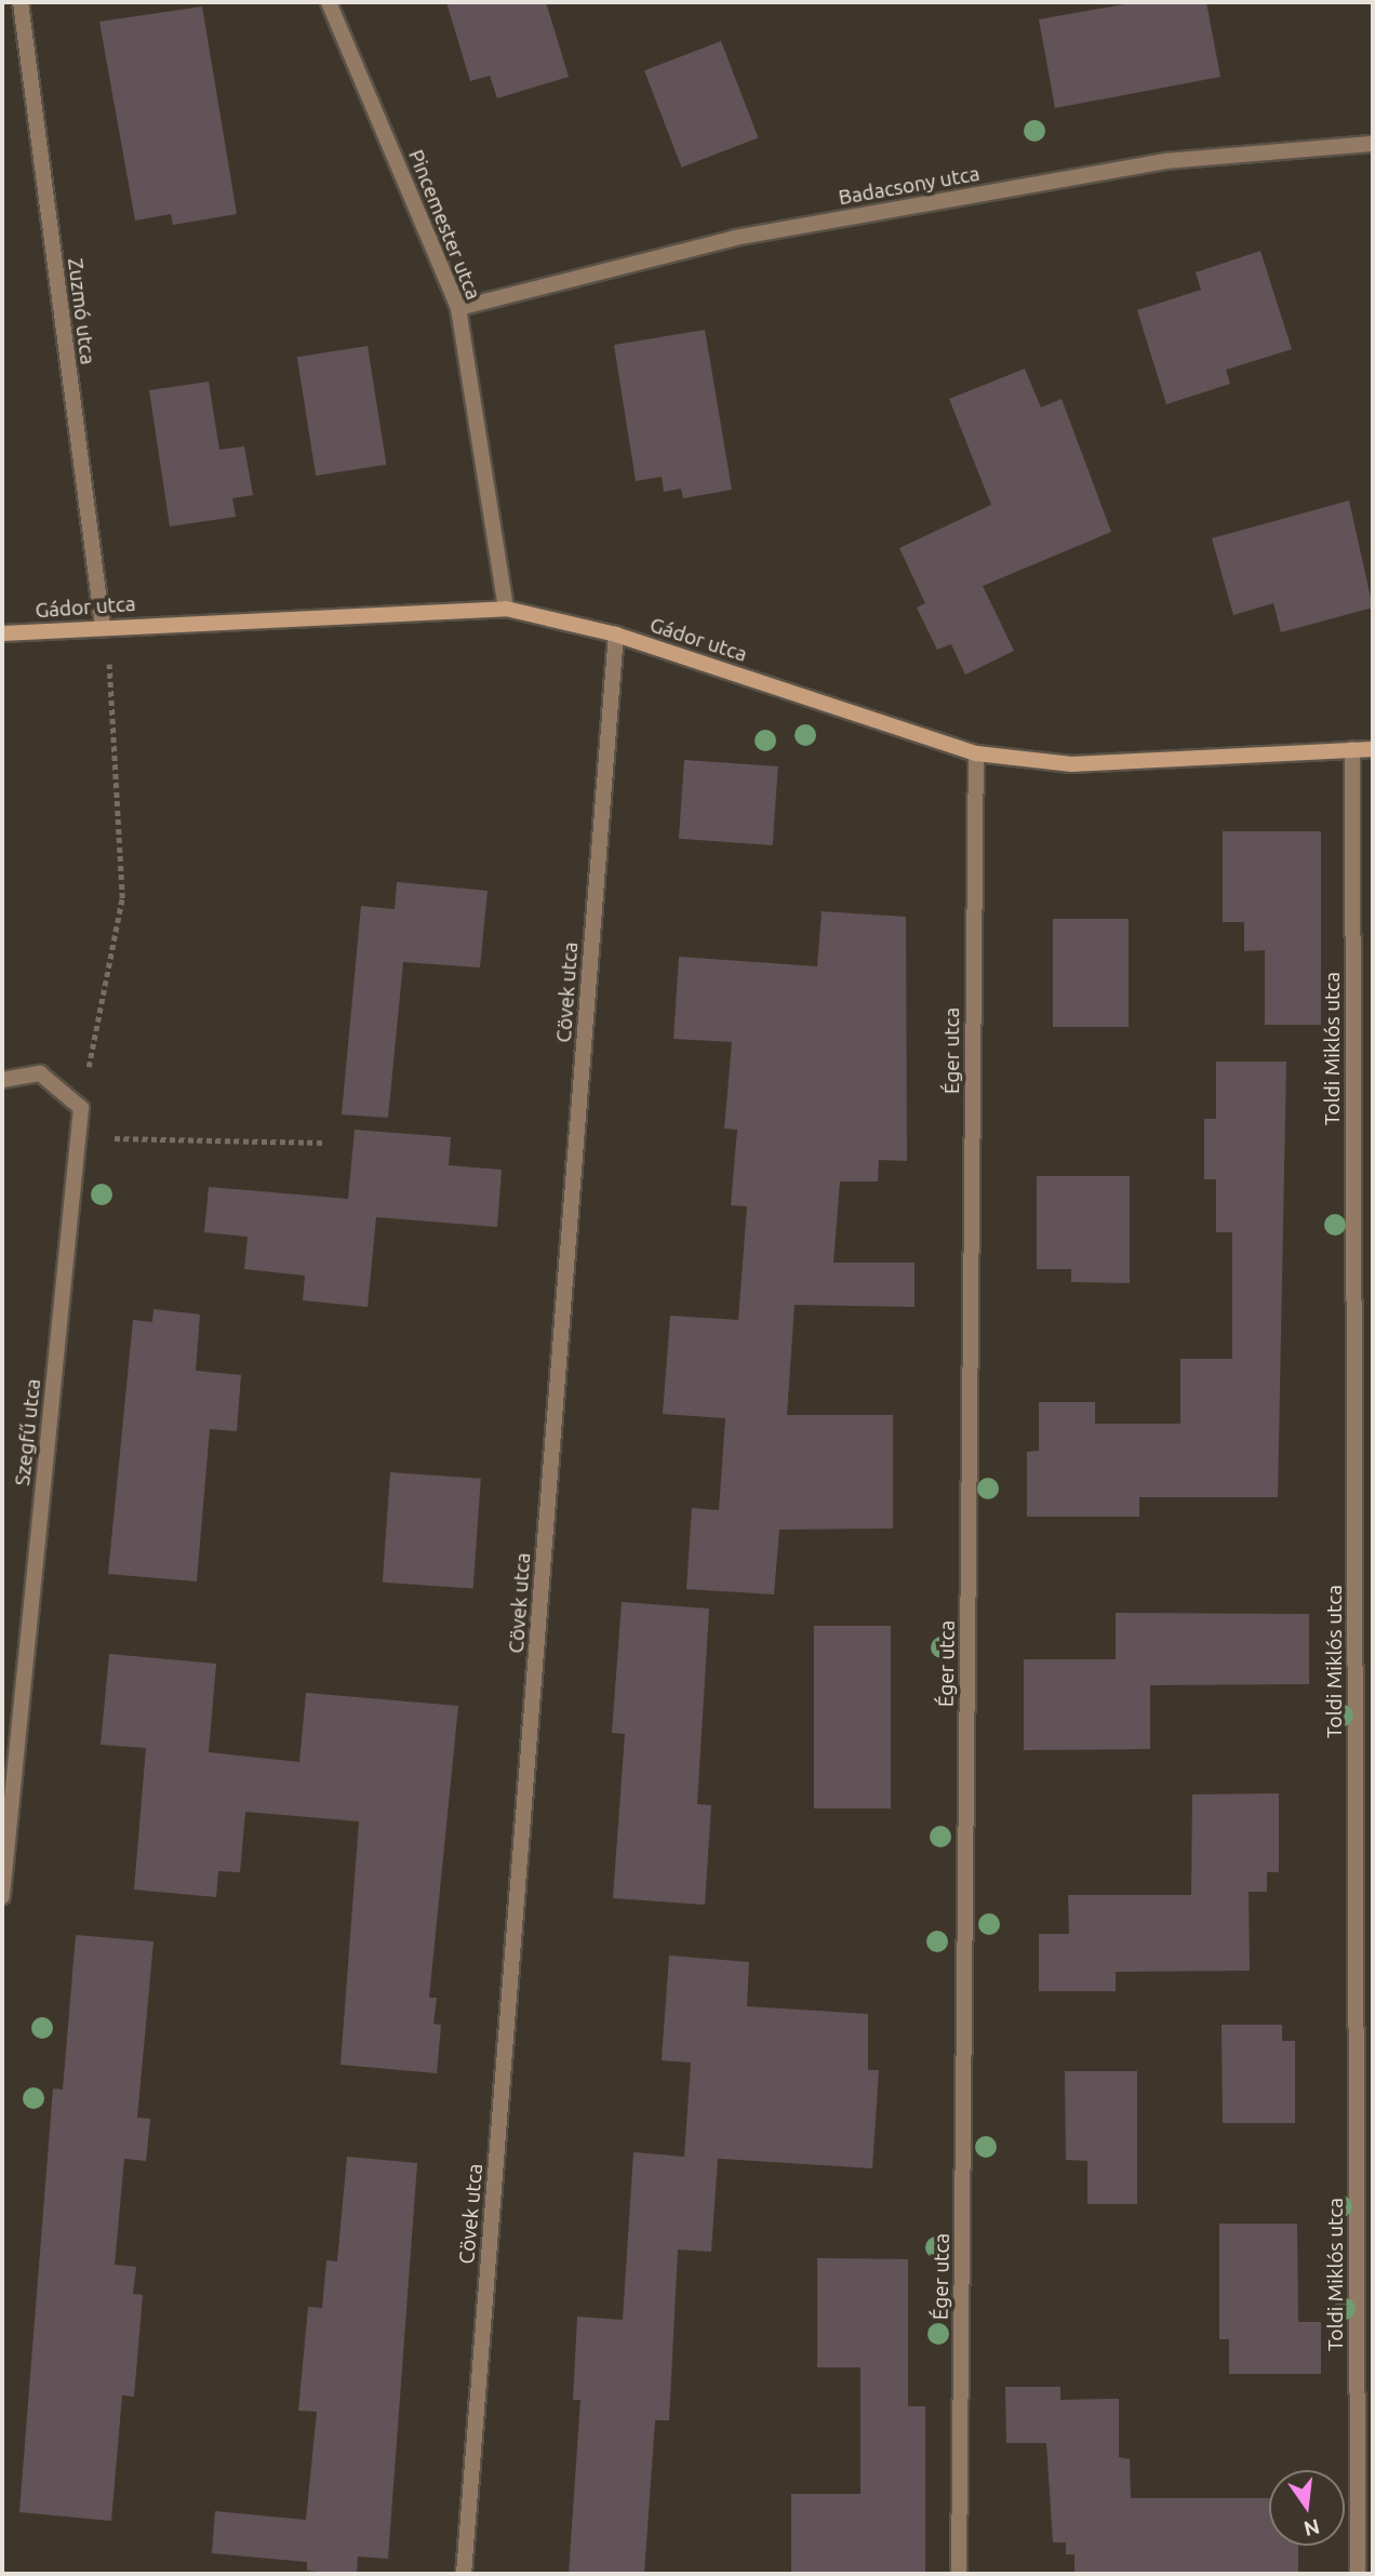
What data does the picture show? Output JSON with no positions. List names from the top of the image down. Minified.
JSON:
{"streets":{"street":["Badacsony utca","Pincemester utca","Zuzmó utca","Gádor utca","Cövek utca","Toldi Miklós utca","Éger utca","Szegfű utca"]},"crossings":[["Badacsony utca","Pincemester utca"],["Pincemester utca","Gádor utca"],["Zuzmó utca","Gádor utca"],["Gádor utca","Cövek utca"],["Gádor utca","Toldi Miklós utca"],["Gádor utca","Éger utca"]],"north":"bottom"}
